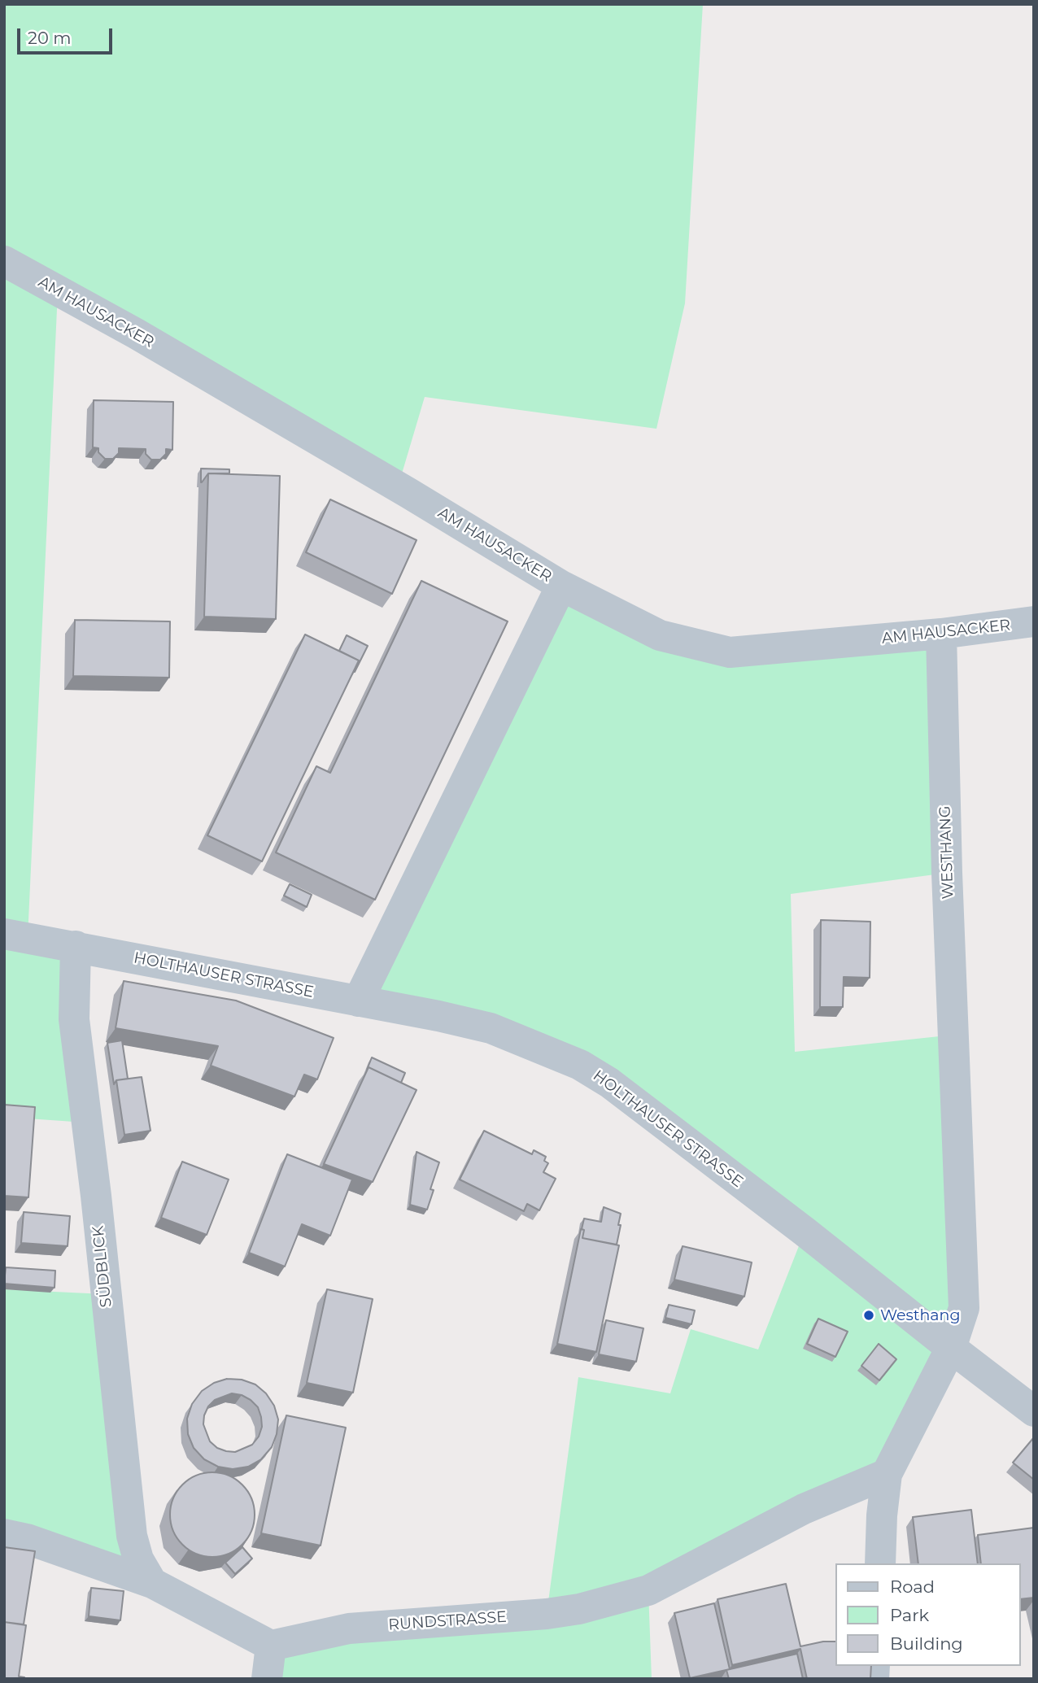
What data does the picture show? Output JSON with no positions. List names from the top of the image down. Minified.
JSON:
{"streets":{"street":["AM HAUSACKER","WESTHANG","HOLTHAUSER STRASSE","SÜDBLICK","RUNDSTRASSE"]},"crossings":[["AM HAUSACKER","WESTHANG"],["WESTHANG","HOLTHAUSER STRASSE"],["WESTHANG","RUNDSTRASSE"],["HOLTHAUSER STRASSE","SÜDBLICK"]],"places":["Westhang"],"legend":["Road","Park","Building"],"scale_bar":"20 m"}
